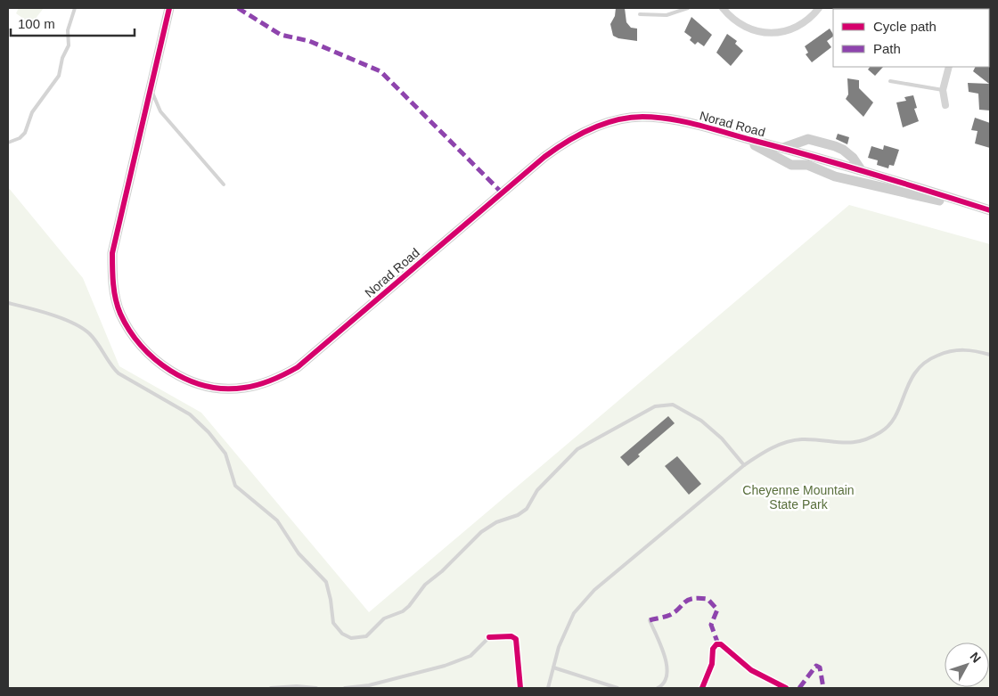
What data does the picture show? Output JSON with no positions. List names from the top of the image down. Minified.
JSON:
{"streets":{"street":["Norad Road"]},"parks":["Cheyenne Mountain State Park"],"legend":["Cycle path","Path"],"scale_bar":"100 m","north":"top right"}
